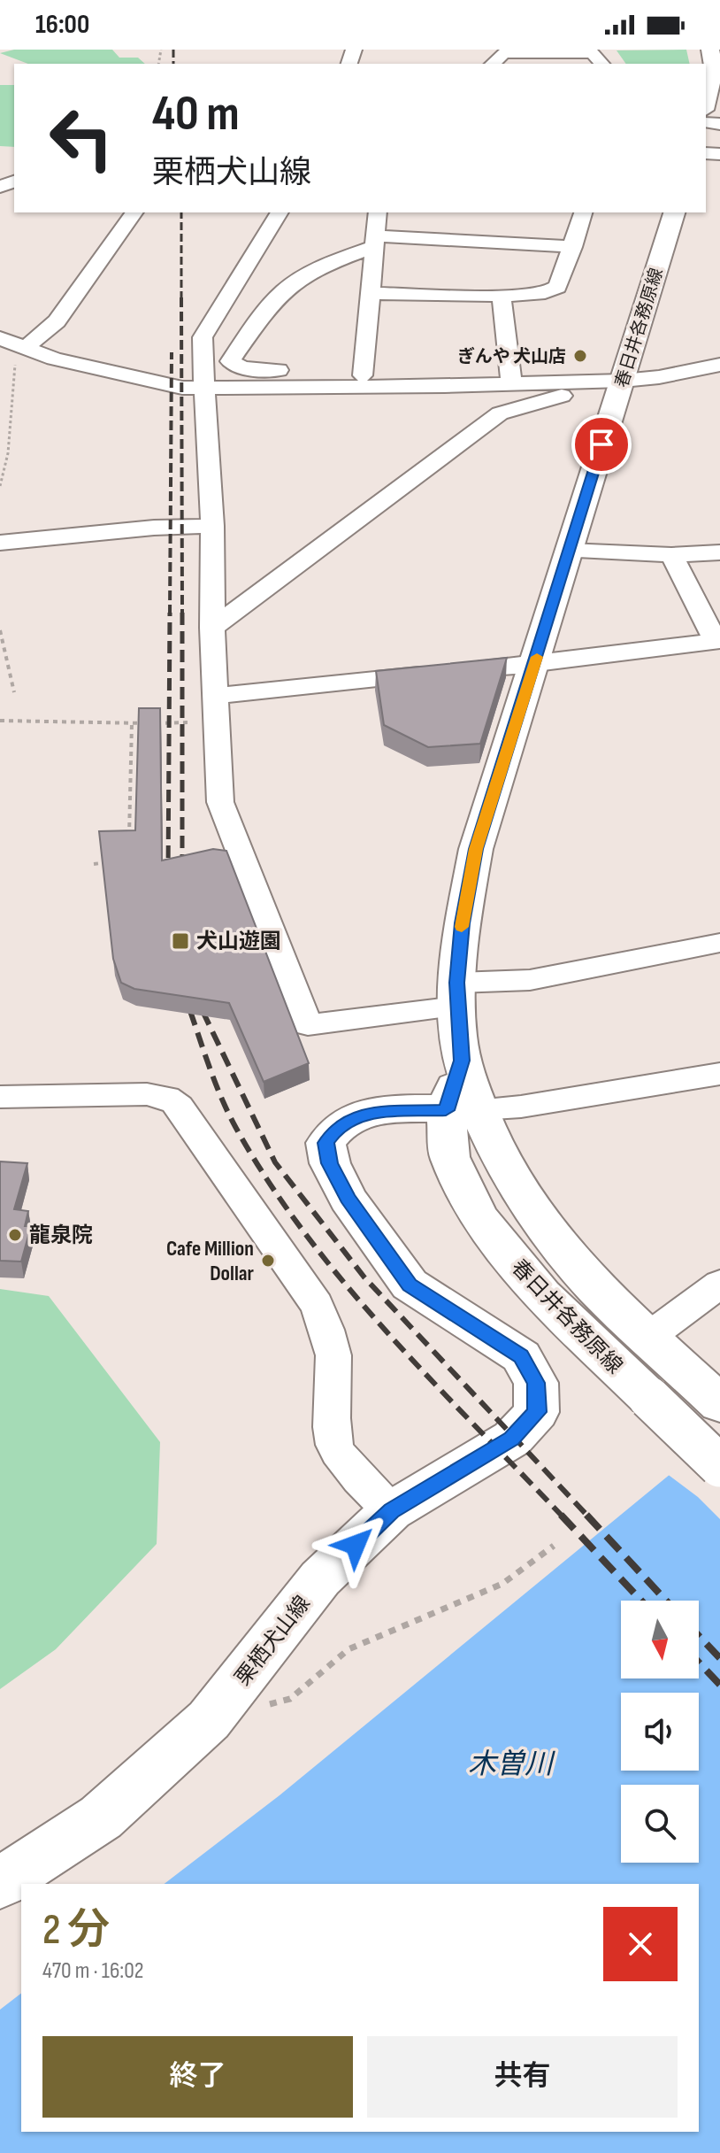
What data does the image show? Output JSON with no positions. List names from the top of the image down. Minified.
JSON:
{"streets":{"main road":["春日井各務原線","栗栖犬山線"]},"crossings":[["春日井各務原線","栗栖犬山線"]],"water":["木曽川"],"places":{"other":["ぎんや 犬山店","龍泉院","Cafe Million Dollar"],"transit":["犬山遊園"]},"north":"bottom","page":{"status":"16:00","turn":["40 m","栗栖犬山線"],"heading":["2 分","470 m · 16:02"],"buttons":["終了","共有"]}}
